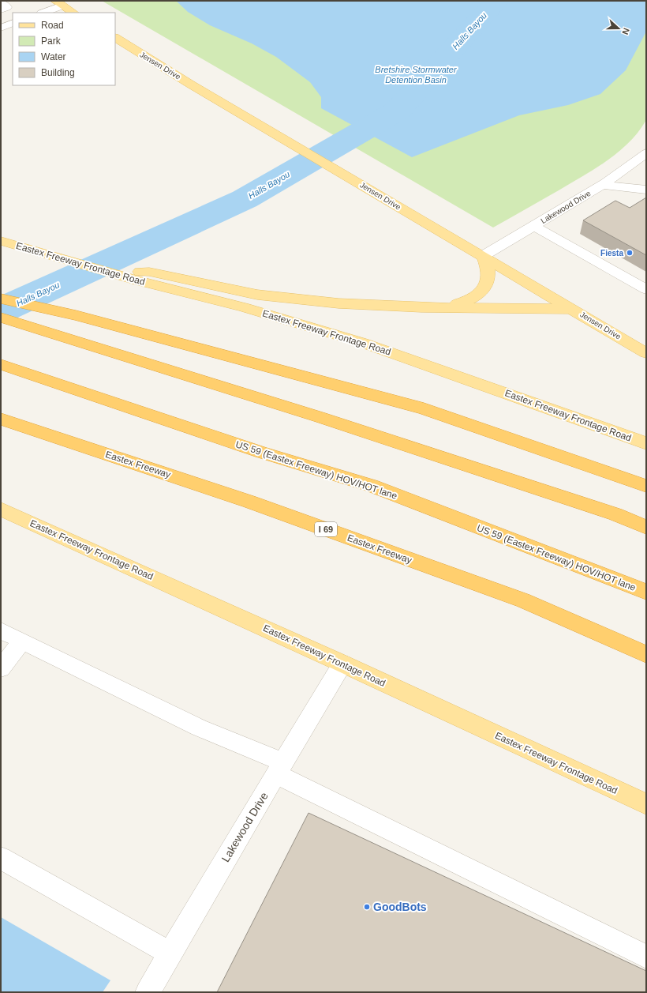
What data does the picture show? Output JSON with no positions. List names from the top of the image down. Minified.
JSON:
{"streets":{"highway":["Eastex Freeway","US 59 (Eastex Freeway) HOV/HOT lane","I 69"],"main road":["Jensen Drive","Eastex Freeway Frontage Road"],"street":["Lakewood Drive"]},"crossings":[["Jensen Drive","Lakewood Drive"],["Lakewood Drive","Eastex Freeway Frontage Road"]],"water":["Halls Bayou","Bretshire Stormwater Detention Basin"],"places":["Fiesta","GoodBots"],"legend":["Road","Park","Water","Building"],"north":"right"}
